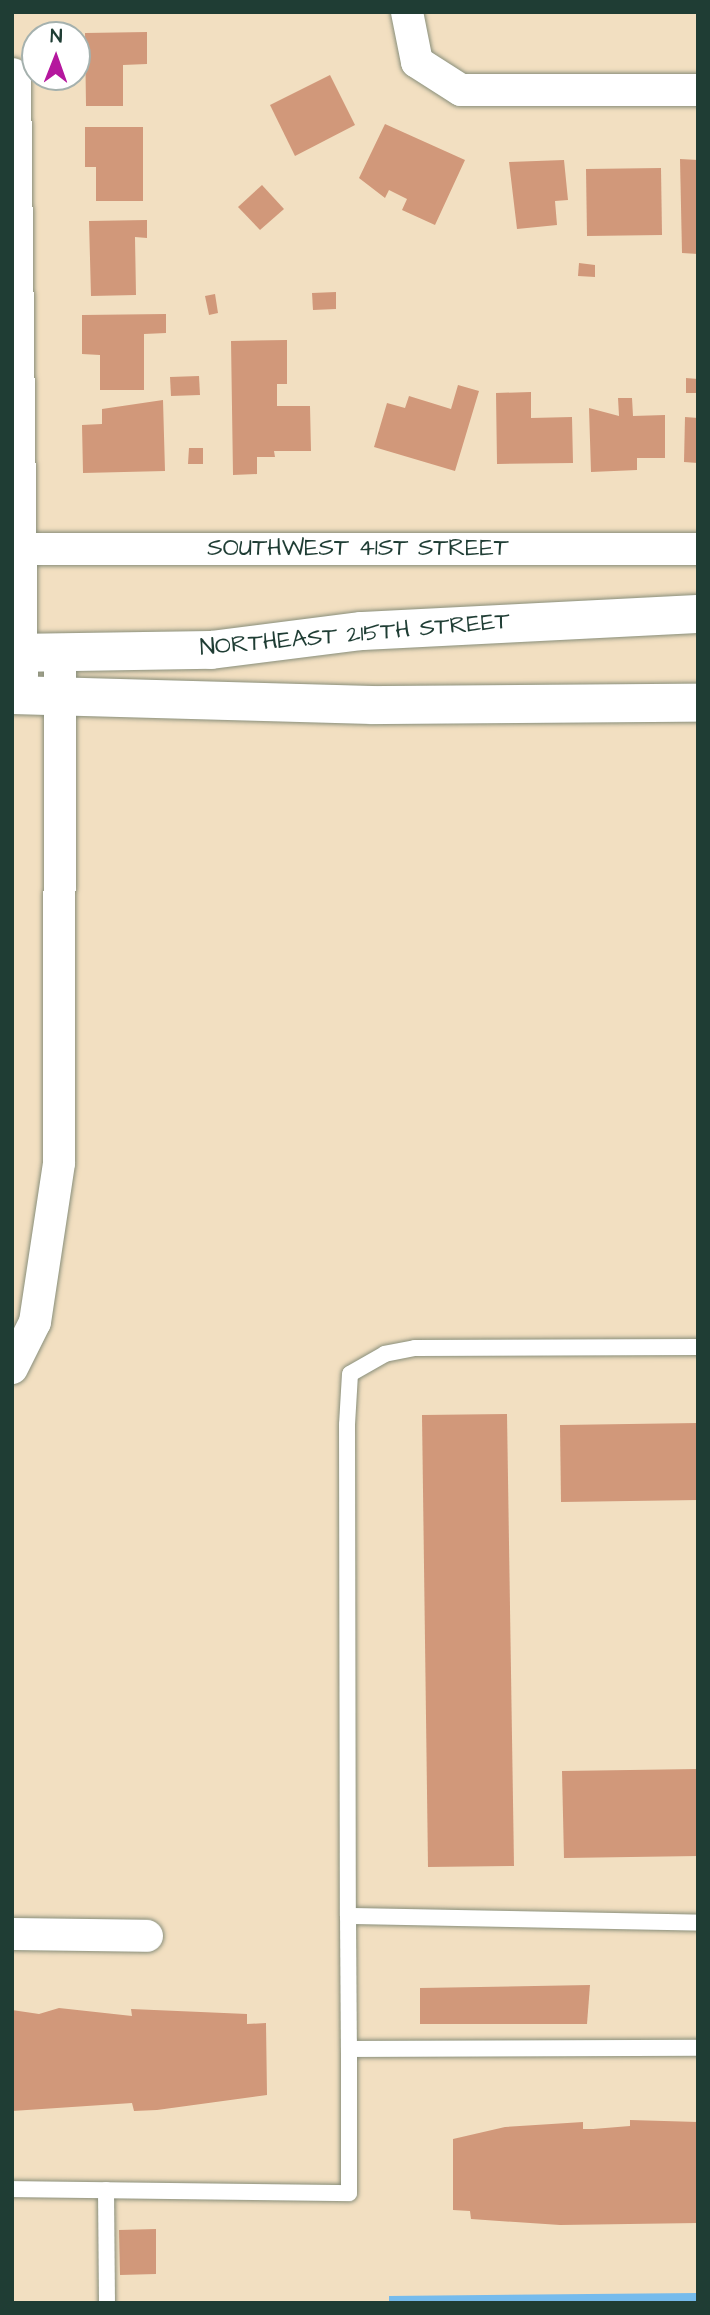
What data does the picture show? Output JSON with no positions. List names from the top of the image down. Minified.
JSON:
{"streets":{"street":["SOUTHWEST 41ST STREET","NORTHEAST 215TH STREET"]},"north":"top"}
